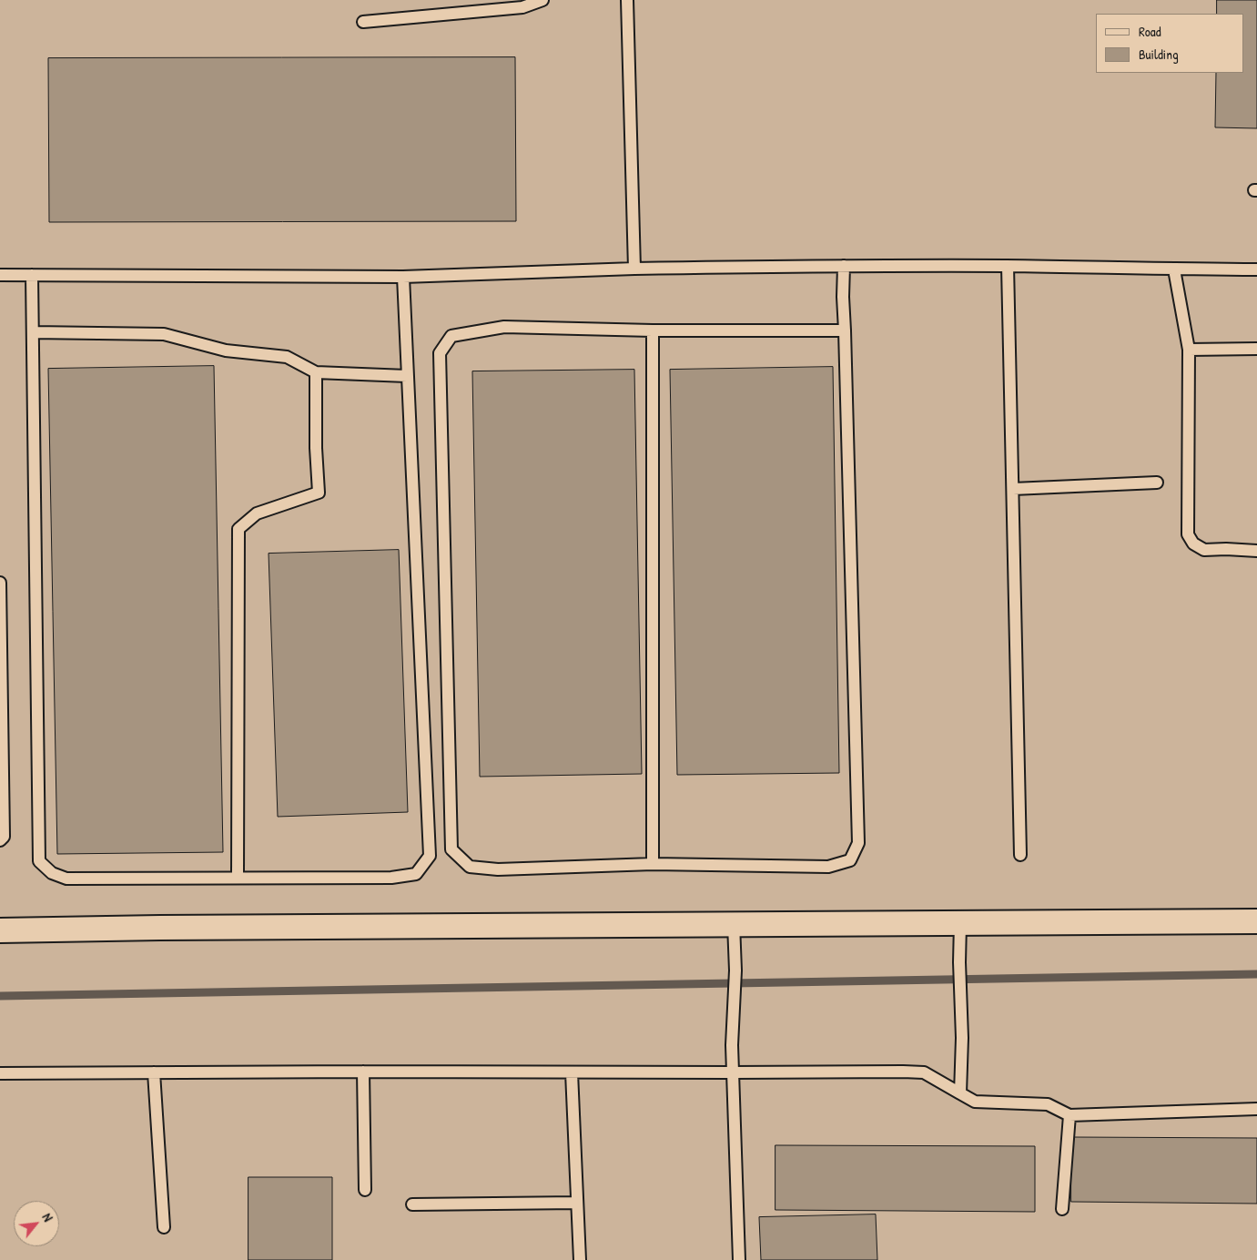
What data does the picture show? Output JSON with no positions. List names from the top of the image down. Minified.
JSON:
{"legend":["Road","Building"],"north":"top right"}
